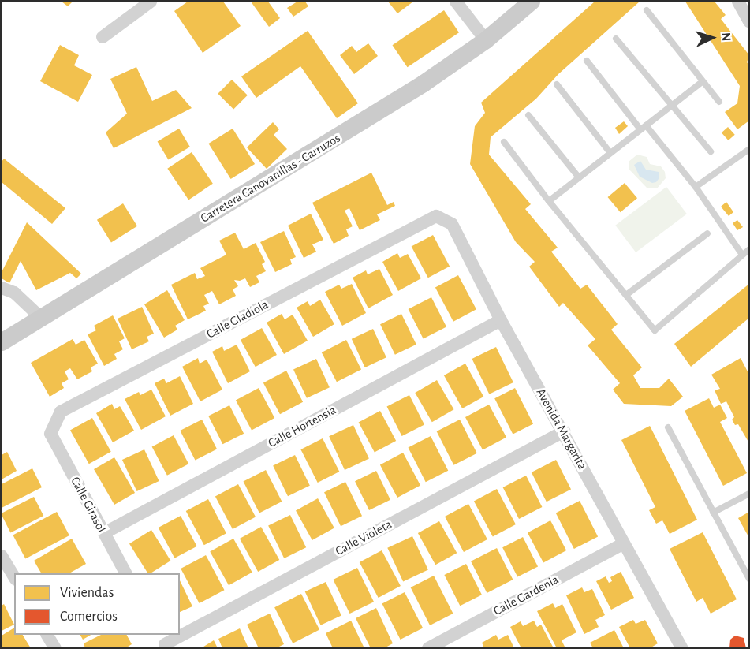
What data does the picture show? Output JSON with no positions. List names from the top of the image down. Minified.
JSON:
{"streets":{"street":["Carretera Canovanillas - Carruzos","Calle Gladiola","Calle Hortensia","Avenida Margarita","Calle Girasol","Calle Violeta","Calle Gardenia"]},"crossings":[["Calle Gladiola","Avenida Margarita"],["Calle Gladiola","Calle Girasol"],["Calle Hortensia","Avenida Margarita"],["Calle Hortensia","Calle Girasol"],["Avenida Margarita","Calle Violeta"],["Avenida Margarita","Calle Gardenia"]],"legend":["Viviendas","Comercios"],"north":"right"}
